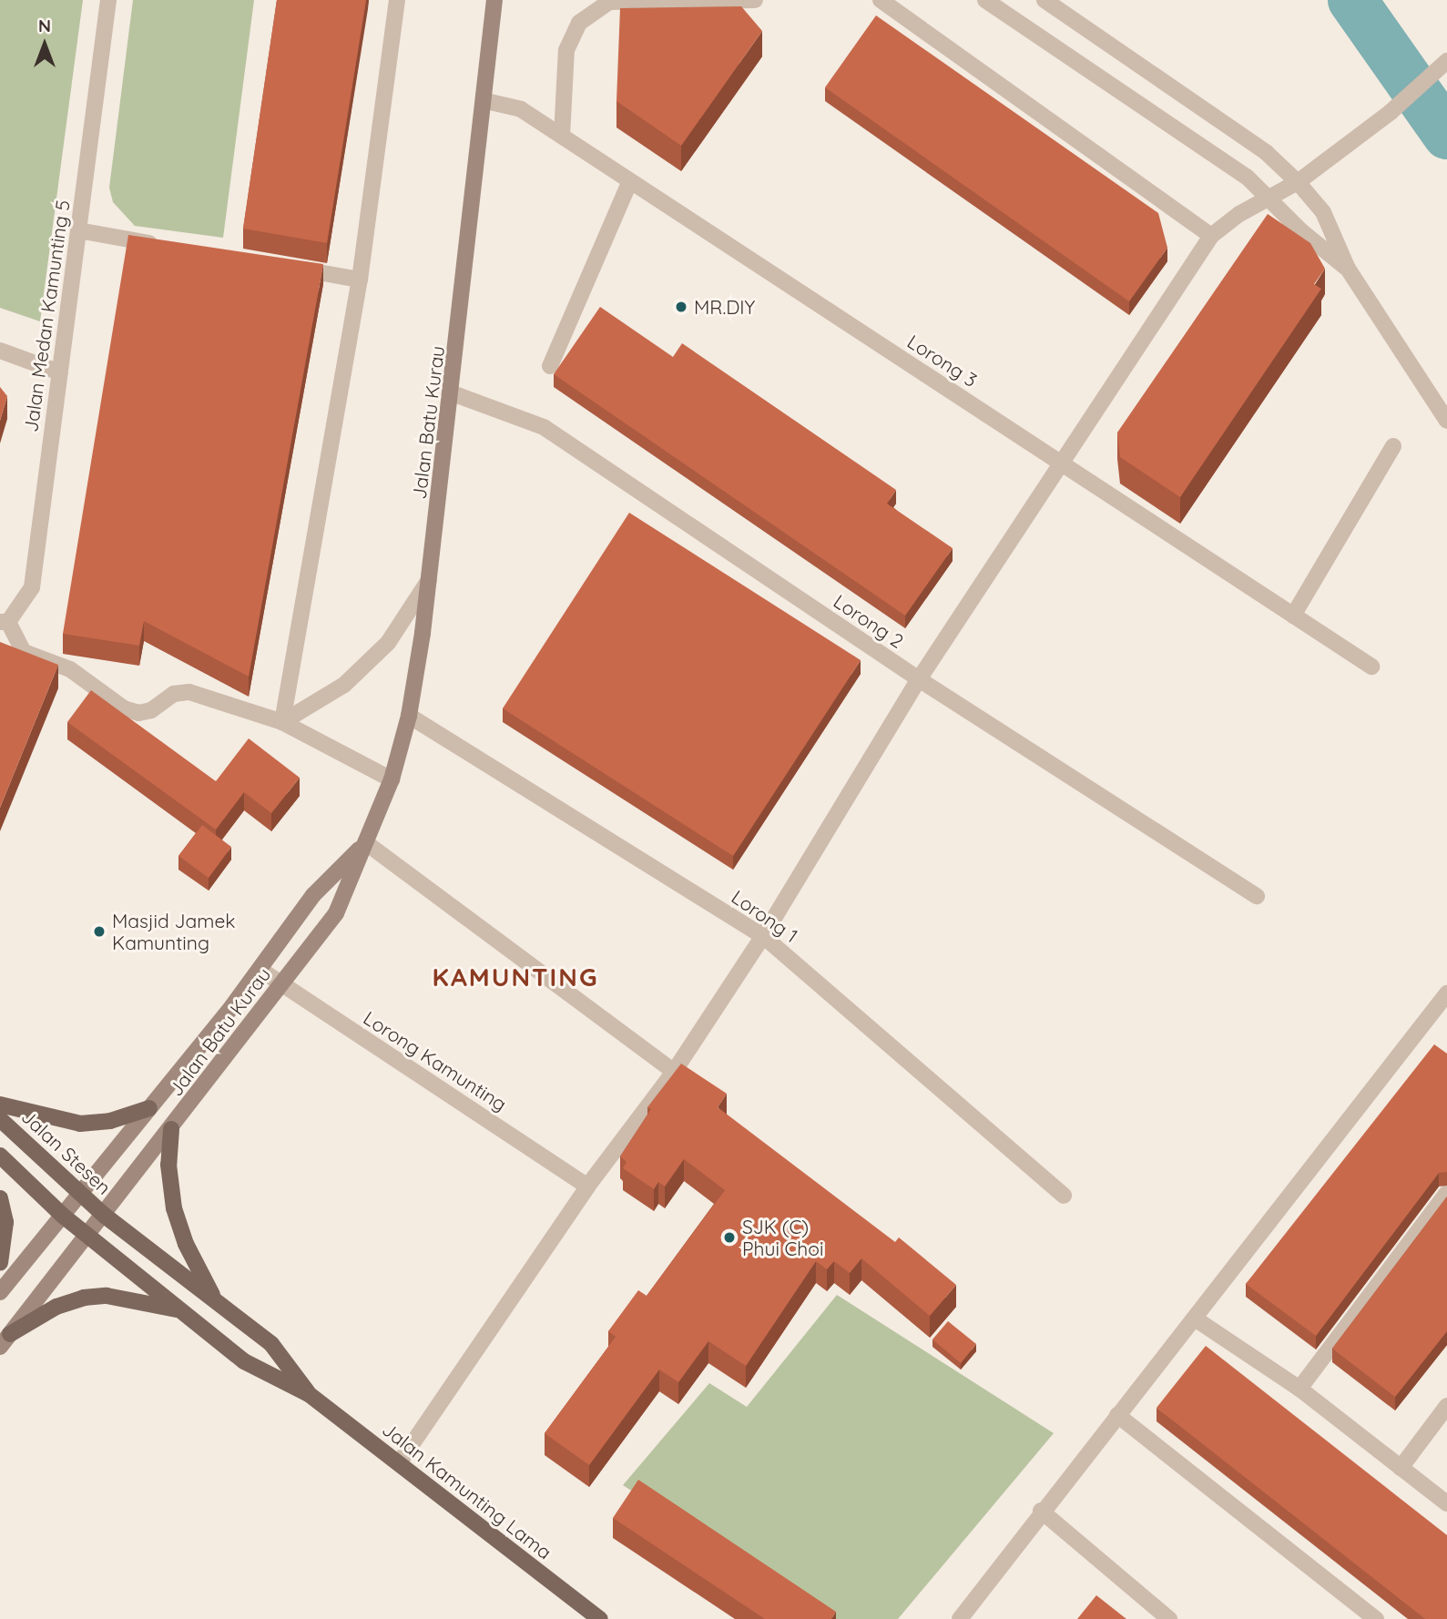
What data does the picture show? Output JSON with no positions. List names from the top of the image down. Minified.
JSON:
{"streets":{"main road":["Jalan Batu Kurau","Jalan Stesen","Jalan Kamunting Lama"],"street":["Jalan Medan Kamunting 5","Lorong 3","Lorong 2","Lorong 1","Lorong Kamunting"]},"crossings":[["Lorong 3","Jalan Batu Kurau"],["Jalan Batu Kurau","Lorong 2"],["Jalan Batu Kurau","Lorong 1"],["Jalan Batu Kurau","Lorong Kamunting"],["Jalan Batu Kurau","Jalan Stesen"],["Jalan Batu Kurau","Jalan Kamunting Lama"],["Jalan Stesen","Jalan Kamunting Lama"]],"districts":["KAMUNTING"],"places":["MR.DIY","Masjid Jamek Kamunting","SJK (C) Phui Choi"],"north":"top"}
